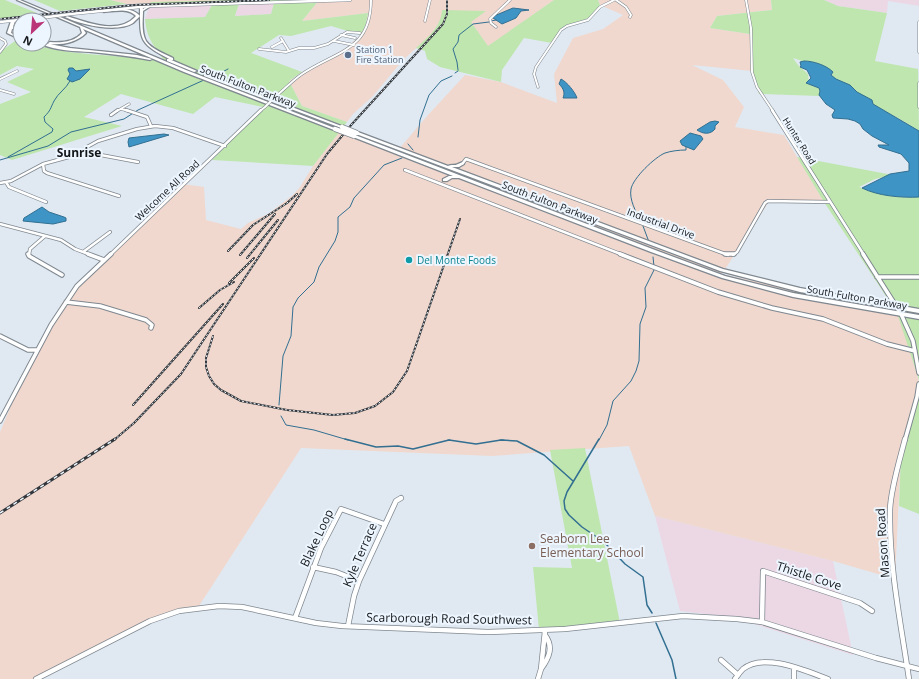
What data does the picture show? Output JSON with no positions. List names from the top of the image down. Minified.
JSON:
{"streets":{"highway":["South Fulton Parkway"],"street":["Hunter Road","Welcome All Road","Industrial Drive","Blake Loop","Mason Road","Kyle Terrace","Thistle Cove","Scarborough Road Southwest"]},"crossings":[["Hunter Road","Industrial Drive"],["Blake Loop","Kyle Terrace"],["Blake Loop","Scarborough Road Southwest"],["Mason Road","Scarborough Road Southwest"],["Kyle Terrace","Scarborough Road Southwest"],["Thistle Cove","Scarborough Road Southwest"]],"districts":["Sunrise"],"places":["Station 1 Fire Station","Del Monte Foods","Seaborn Lee Elementary School"],"north":"bottom left"}
